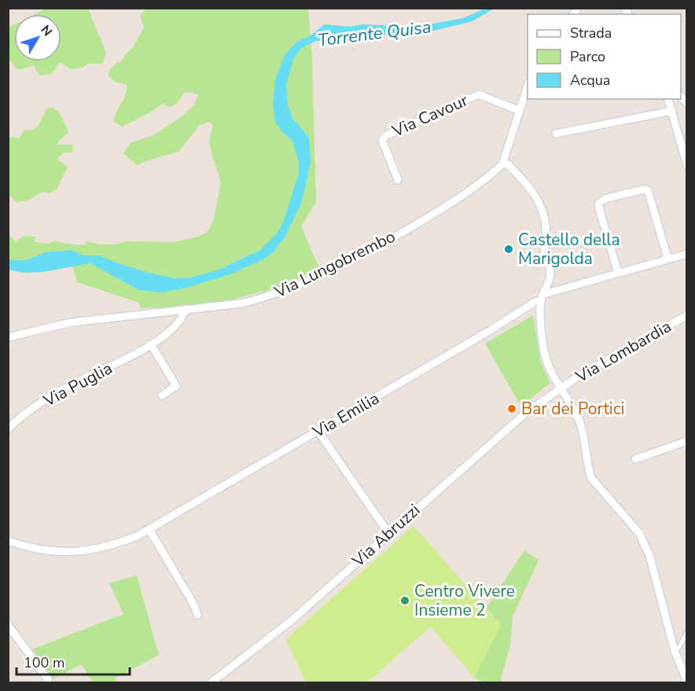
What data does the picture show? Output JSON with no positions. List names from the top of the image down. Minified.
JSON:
{"streets":{"street":["Via Cavour","Via Lungobrembo","Via Lombardia","Via Puglia","Via Emilia","Via Abruzzi"]},"crossings":[["Via Lungobrembo","Via Puglia"],["Via Lombardia","Via Abruzzi"]],"water":["Torrente Quisa"],"places":["Castello della Marigolda","Bar dei Portici","Centro Vivere Insieme 2"],"legend":["Strada","Parco","Acqua"],"scale_bar":"100 m","north":"top right"}
